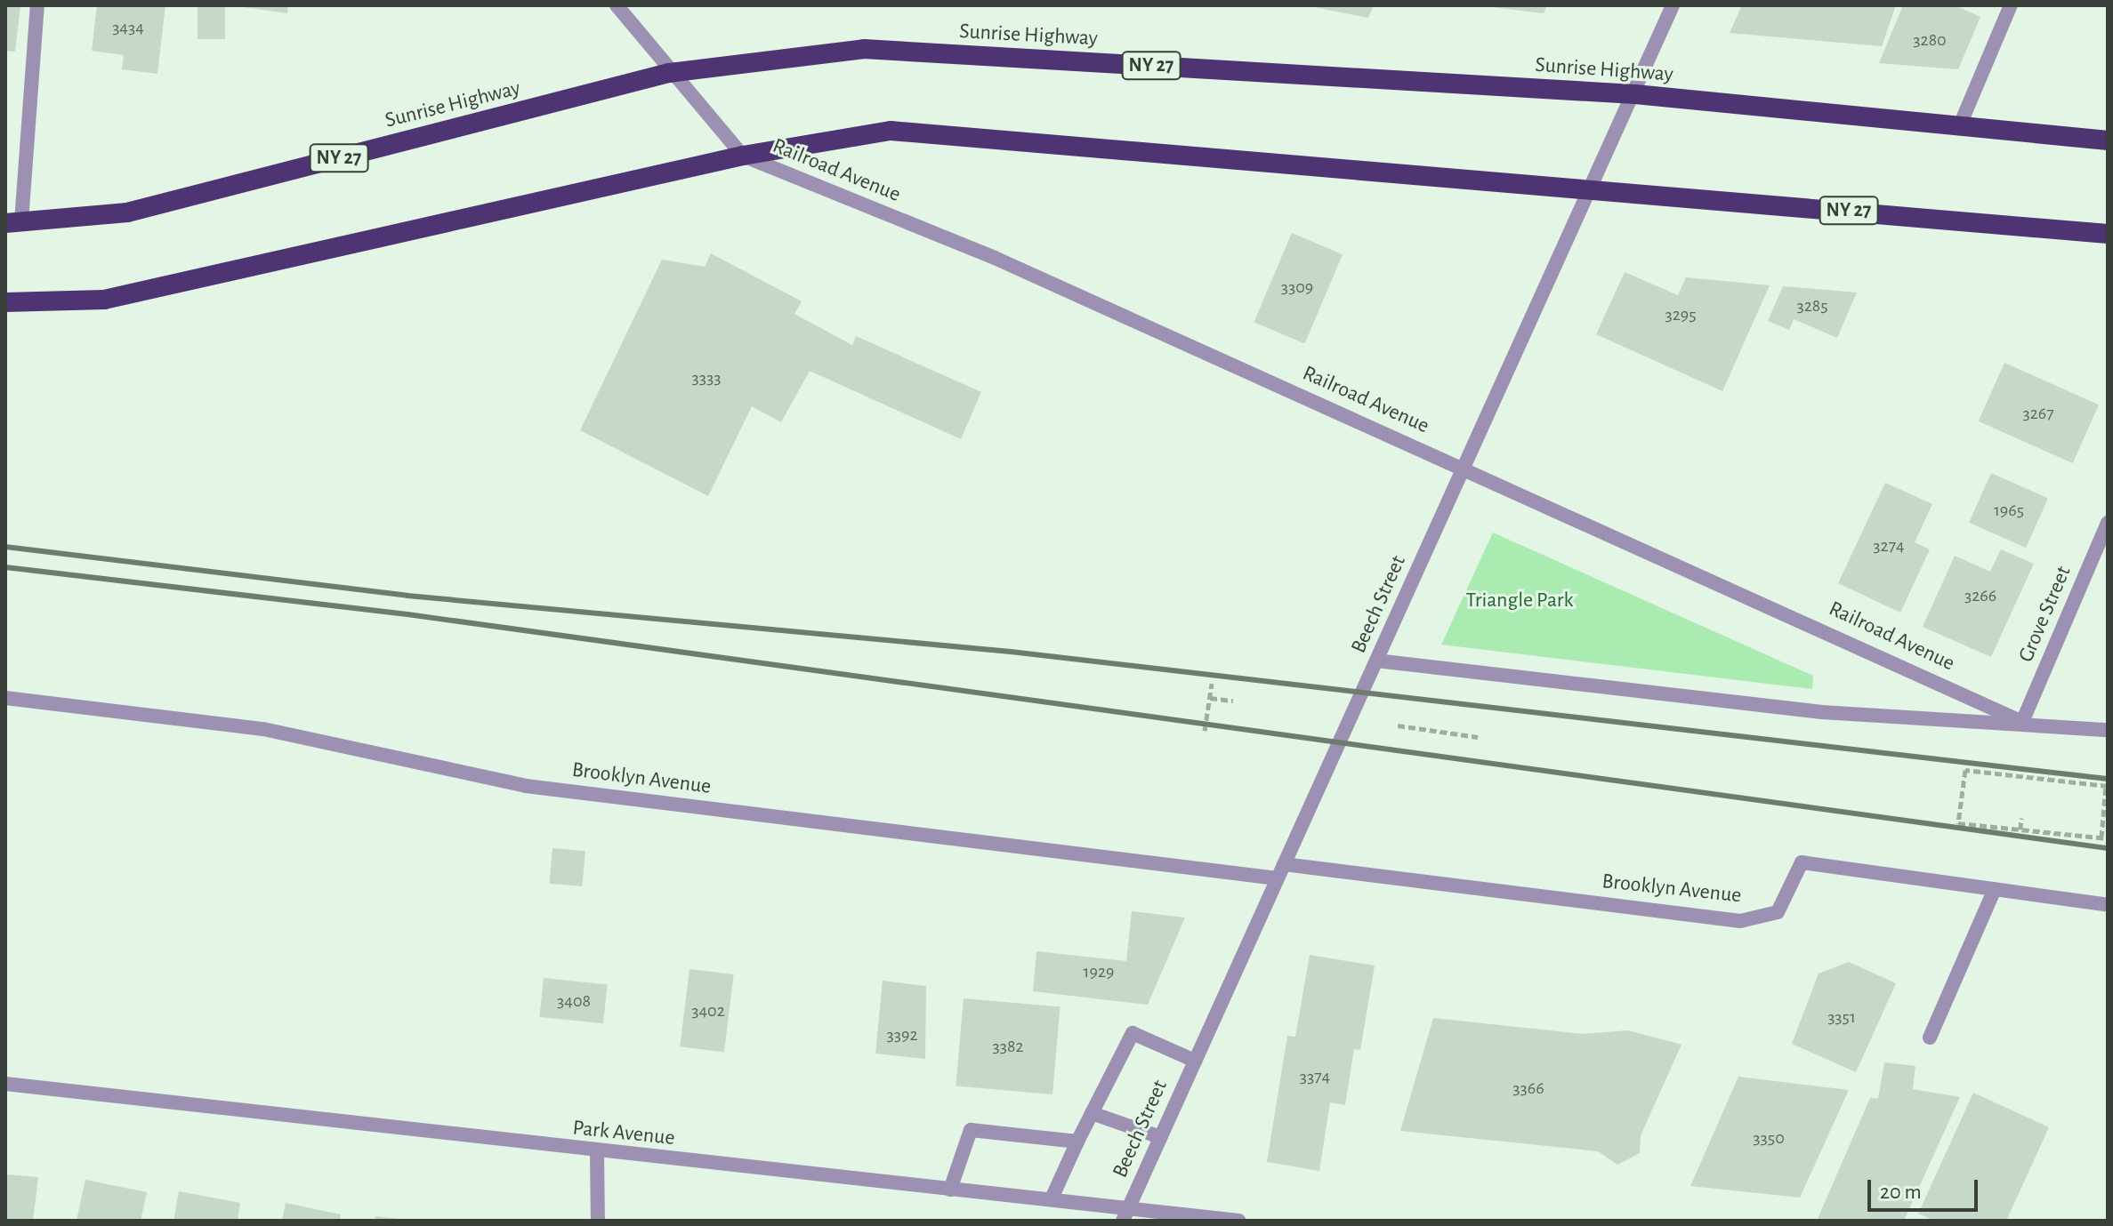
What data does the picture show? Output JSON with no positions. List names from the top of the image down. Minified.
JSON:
{"streets":{"highway":["Sunrise Highway","NY 27"],"street":["Railroad Avenue","Beech Street","Grove Street","Brooklyn Avenue","Park Avenue"]},"crossings":[["Sunrise Highway","Railroad Avenue"],["Sunrise Highway","Beech Street"],["NY 27","Railroad Avenue"],["NY 27","Beech Street"],["Railroad Avenue","Beech Street"],["Railroad Avenue","Grove Street"],["Beech Street","Brooklyn Avenue"],["Beech Street","Park Avenue"]],"parks":["Triangle Park"],"house_numbers":["3434","3280","3309","3285","3295","3333","3267","1965","3274","3266","1929","3408","3402","3351","3392","3382","3374","3366","3350"],"scale_bar":"20 m"}
